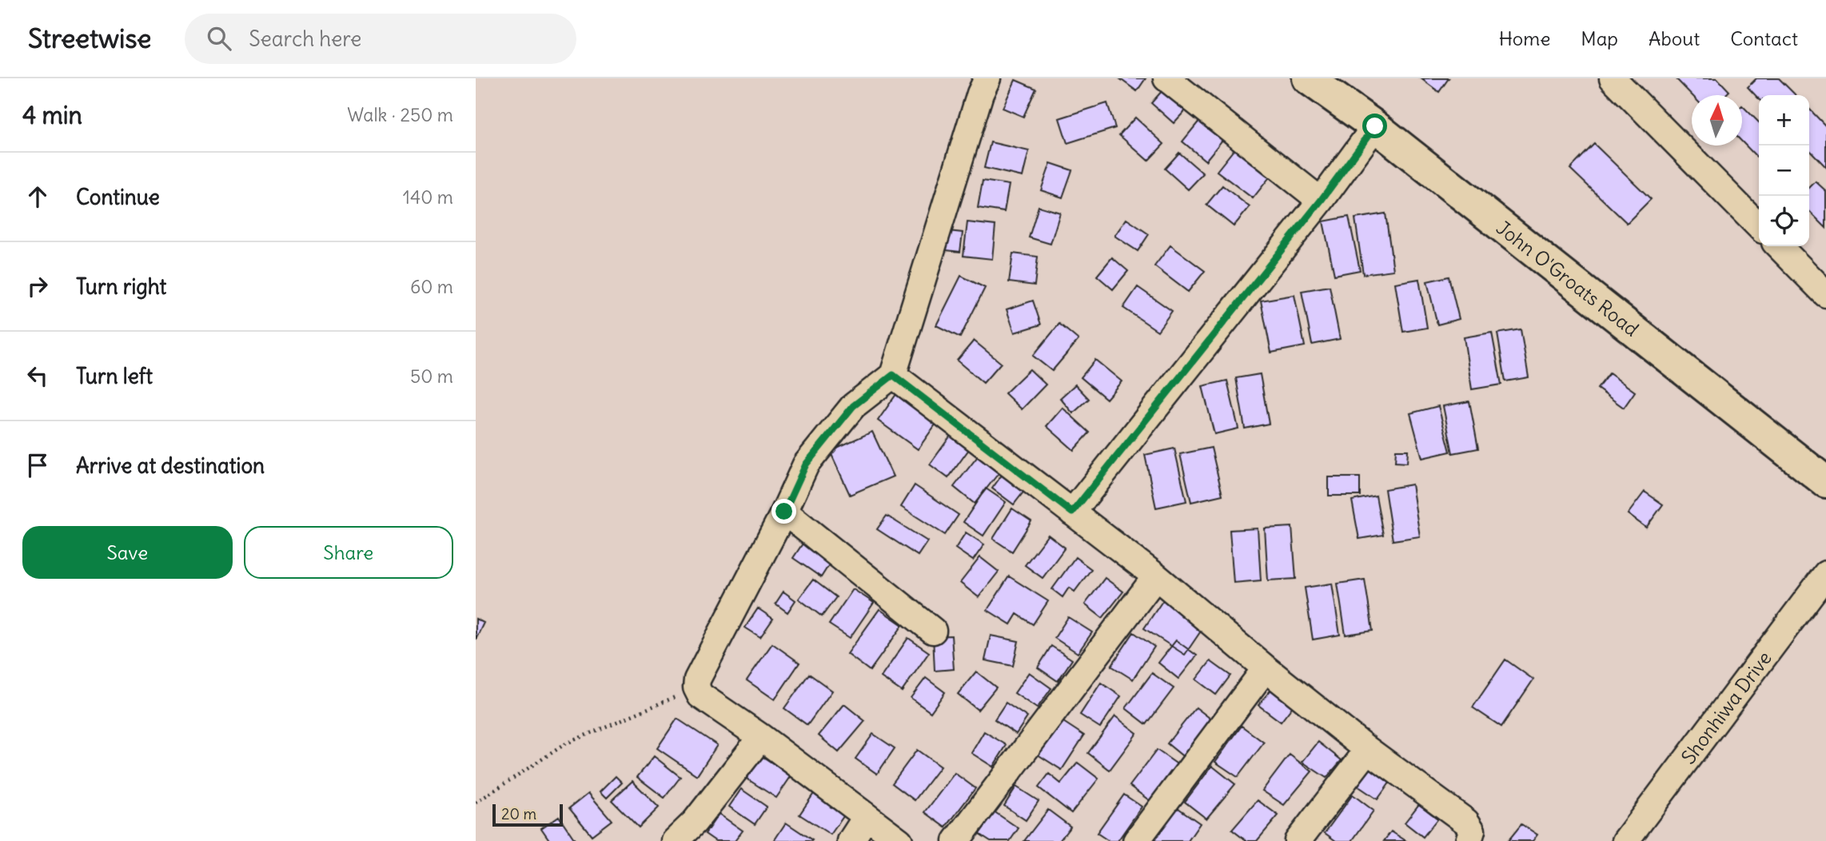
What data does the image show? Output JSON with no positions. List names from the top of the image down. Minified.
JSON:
{"streets":{"street":["John O'Groats Road","Shonhiwa Drive"]},"scale_bar":"20 m","north":"top","page":{"header":"Streetwise","search":"Search here","nav":["Home","Map","About","Contact"],"heading":["4 min","Walk · 250 m"],"map_buttons":["+","−"],"list":[["Continue","140 m"],["Turn right","60 m"],["Turn left","50 m"],"Arrive at destination"],"buttons":["Save","Share"],"scale":"20 m"}}
